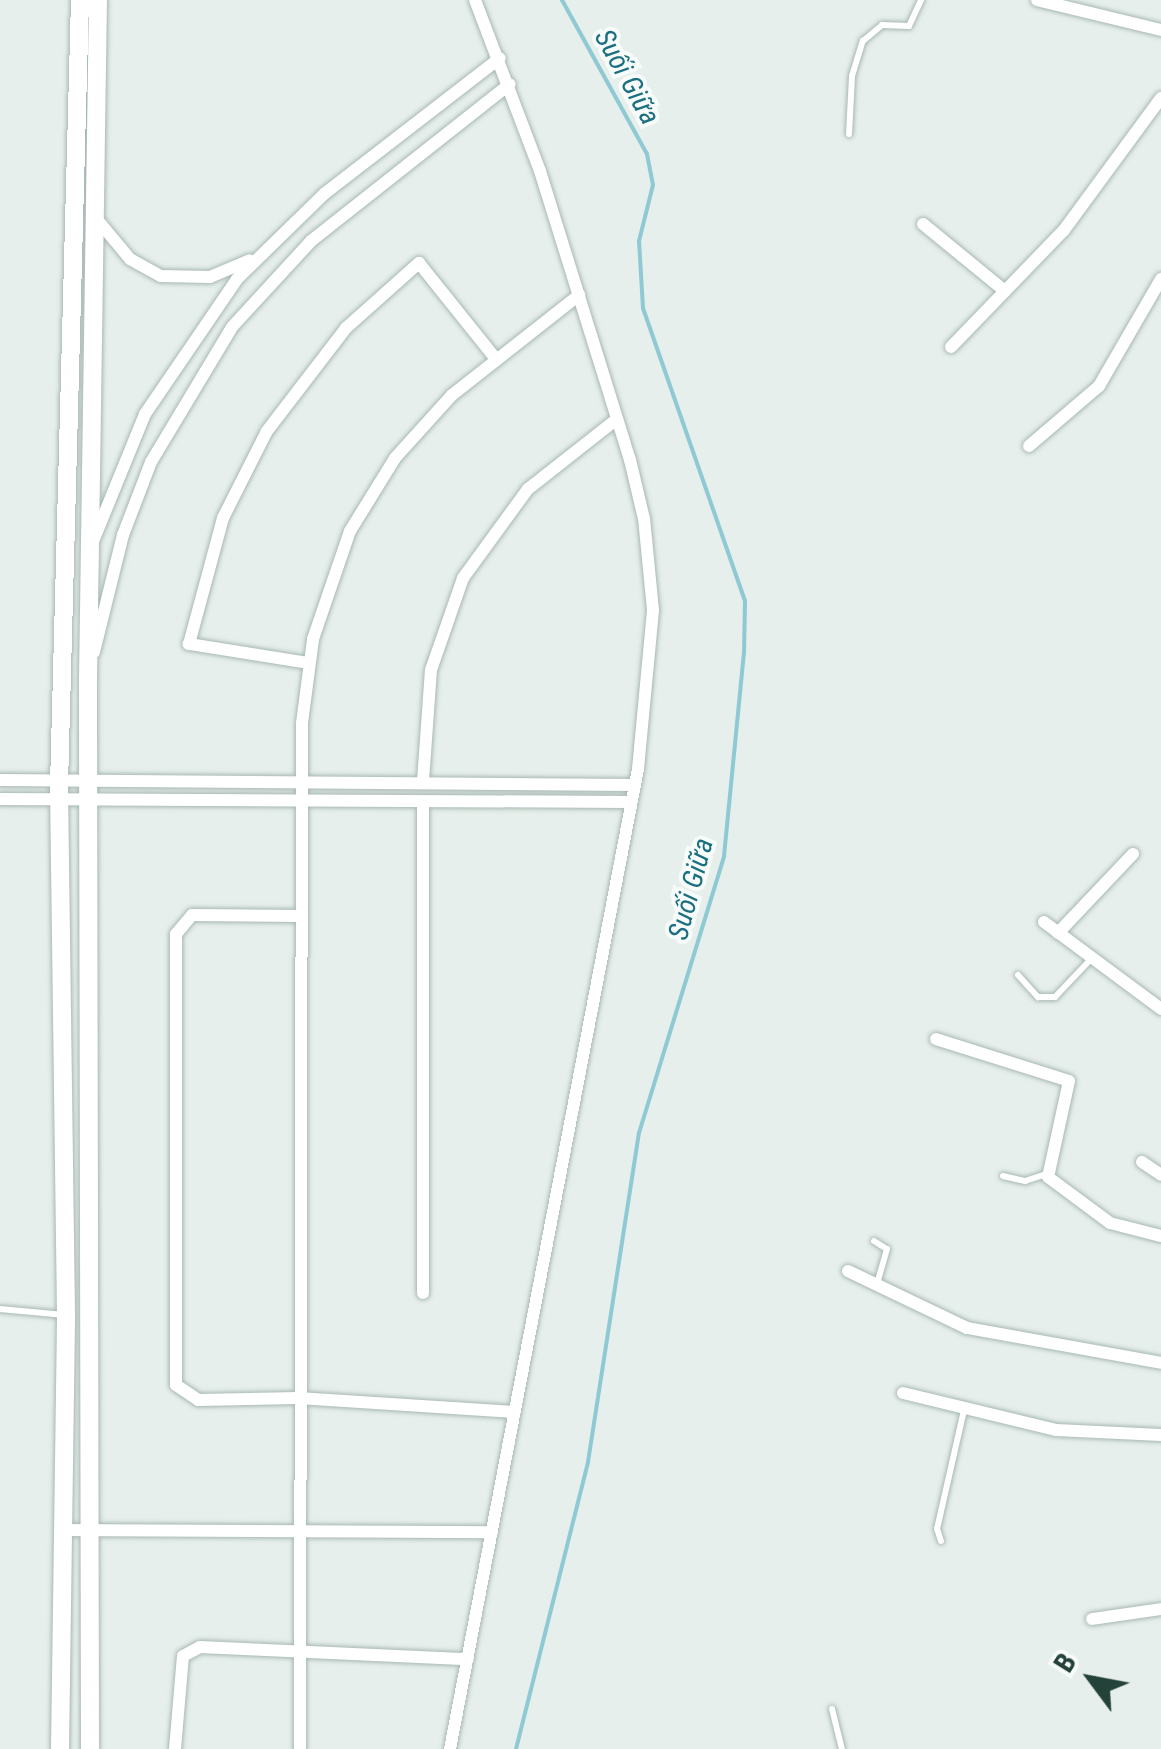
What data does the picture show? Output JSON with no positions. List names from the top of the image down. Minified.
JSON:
{"water":["Suối Giữa"],"north":"top left"}
